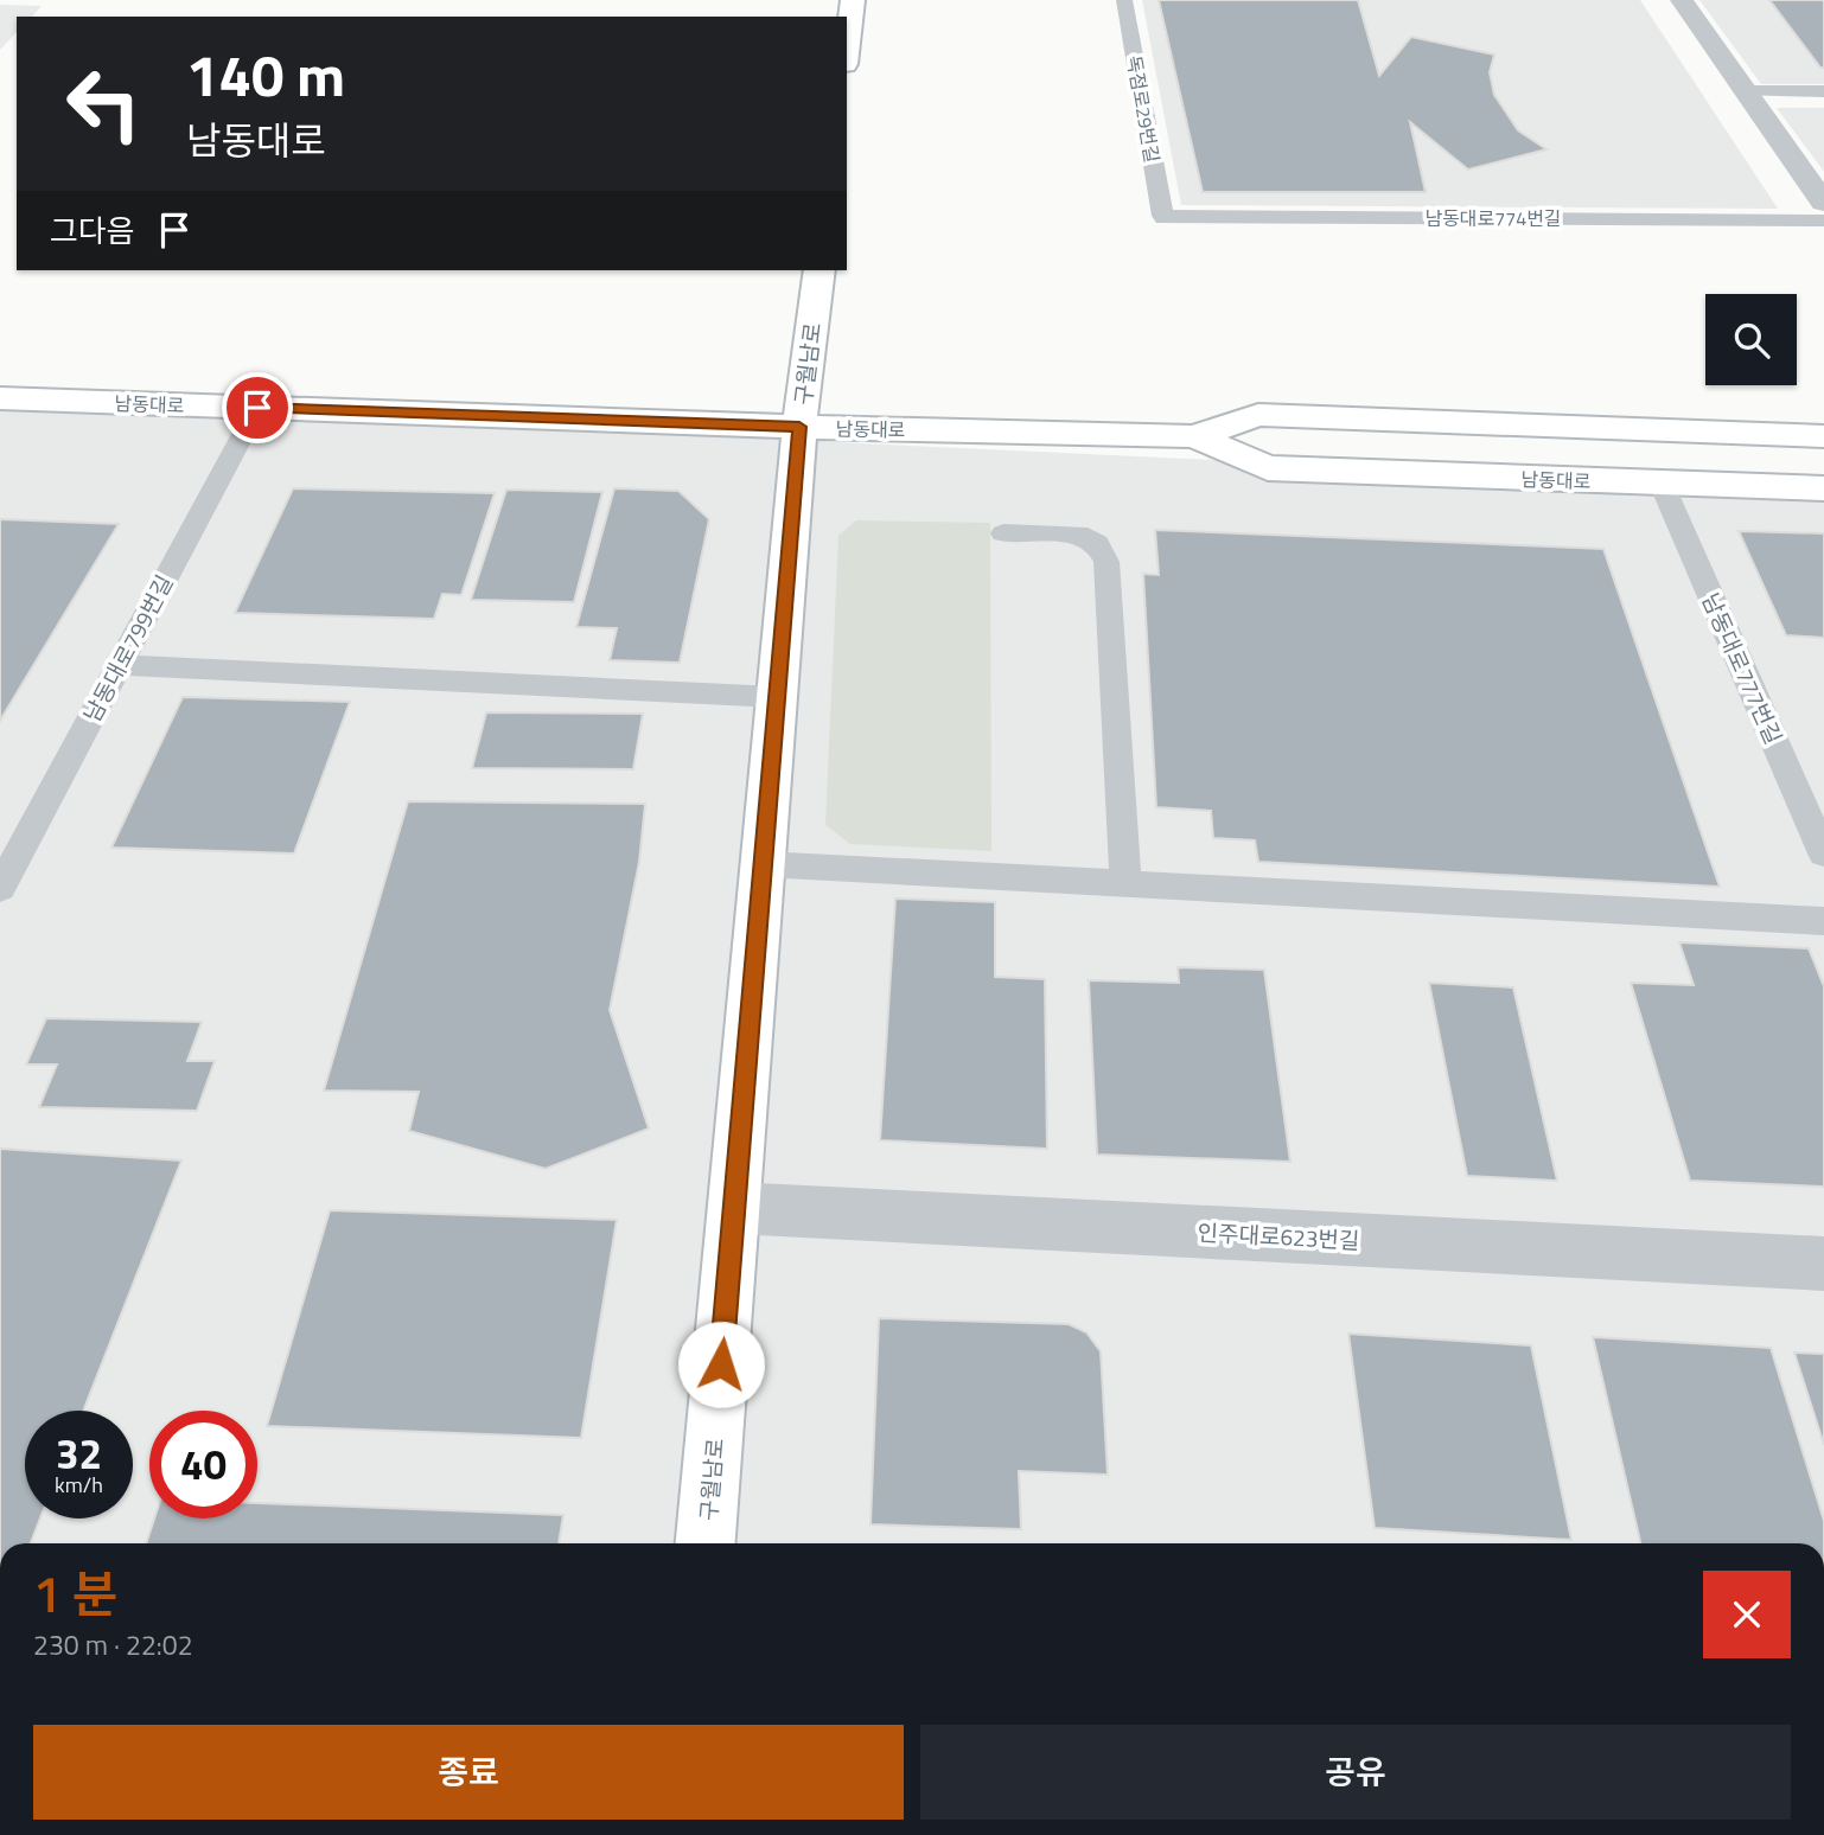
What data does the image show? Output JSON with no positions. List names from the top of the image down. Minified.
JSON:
{"streets":{"main road":["구월남로","남동대로"],"street":["인주대로623번길"],"lane":["독점로29번길","남동대로774번길","남동대로799번길","남동대로777번길"]},"crossings":[["독점로29번길","남동대로774번길"],["구월남로","남동대로"],["구월남로","인주대로623번길"],["남동대로","남동대로799번길"],["남동대로","남동대로777번길"]],"page":{"turn":["140 m","남동대로"],"then":"그다음","speed":"32 km/h","limit":"40","heading":["1 분","230 m · 22:02"],"buttons":["종료","공유"]}}
